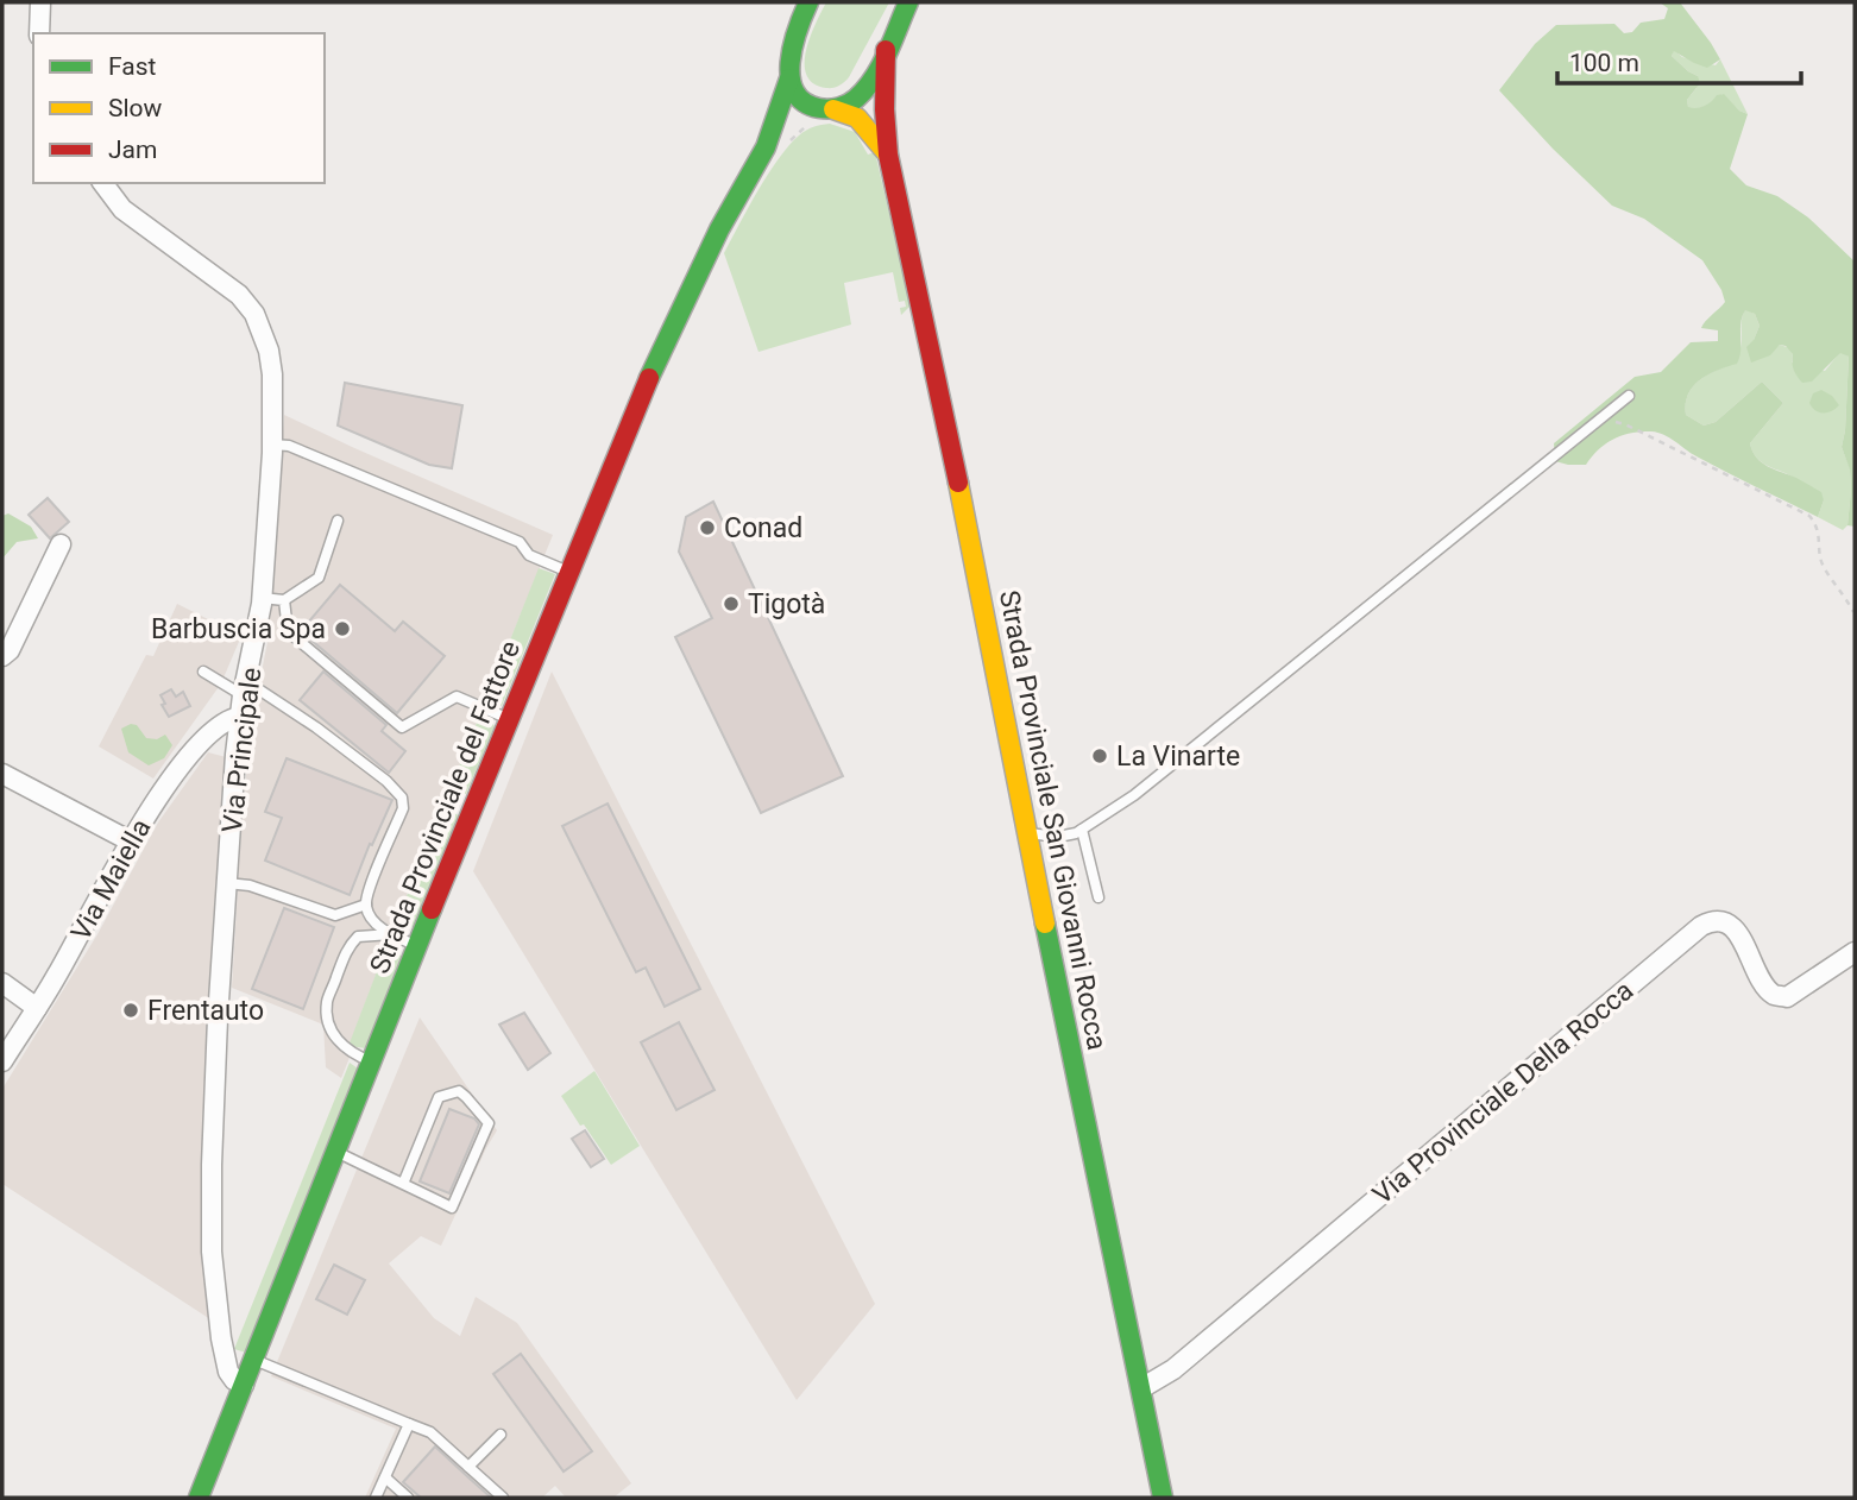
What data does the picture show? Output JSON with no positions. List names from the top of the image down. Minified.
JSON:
{"streets":{"main road":["Strada Provinciale del Fattore","Strada Provinciale San Giovanni Rocca"],"street":["Via Principale","Via Maiella","Via Provinciale Della Rocca"]},"crossings":[["Via Principale","Strada Provinciale del Fattore"],["Via Principale","Via Maiella"],["Strada Provinciale del Fattore","Strada Provinciale San Giovanni Rocca"],["Strada Provinciale San Giovanni Rocca","Via Provinciale Della Rocca"]],"places":["Conad","Tigotà","Barbuscia Spa","La Vinarte","Frentauto"],"legend":["Fast","Slow","Jam"],"scale_bar":"100 m"}
